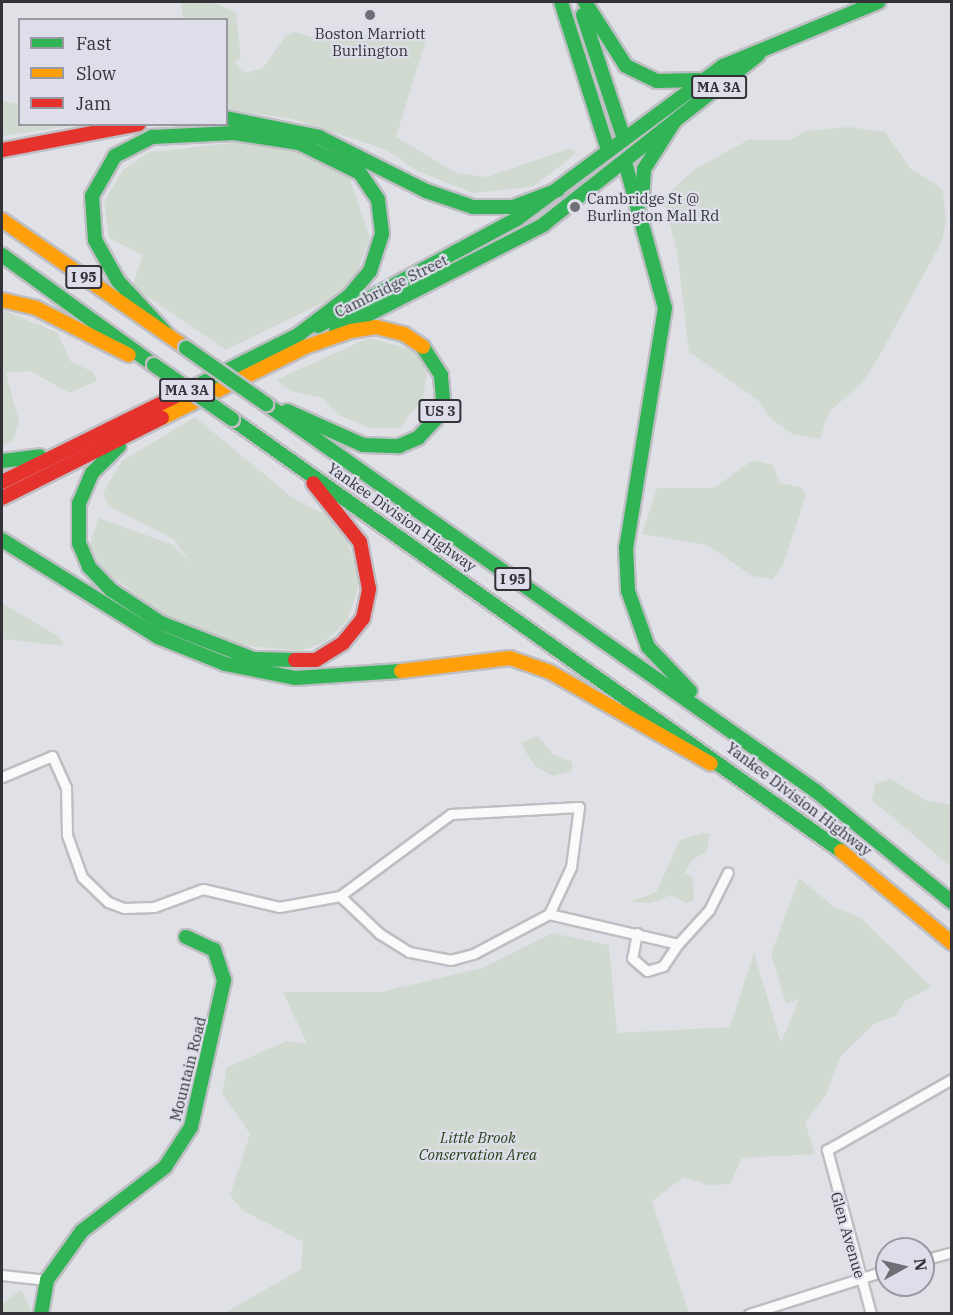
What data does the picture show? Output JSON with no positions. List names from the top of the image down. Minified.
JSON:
{"streets":{"main road":["MA 3A","I 95","Cambridge Street","US 3","Yankee Division Highway","Mountain Road"],"street":["Glen Avenue"]},"crossings":[["Cambridge Street","US 3"],["US 3","Yankee Division Highway"]],"parks":["Little Brook Conservation Area"],"places":["Boston Marriott Burlington","Cambridge St @ Burlington Mall Rd"],"legend":["Fast","Slow","Jam"],"north":"right"}
